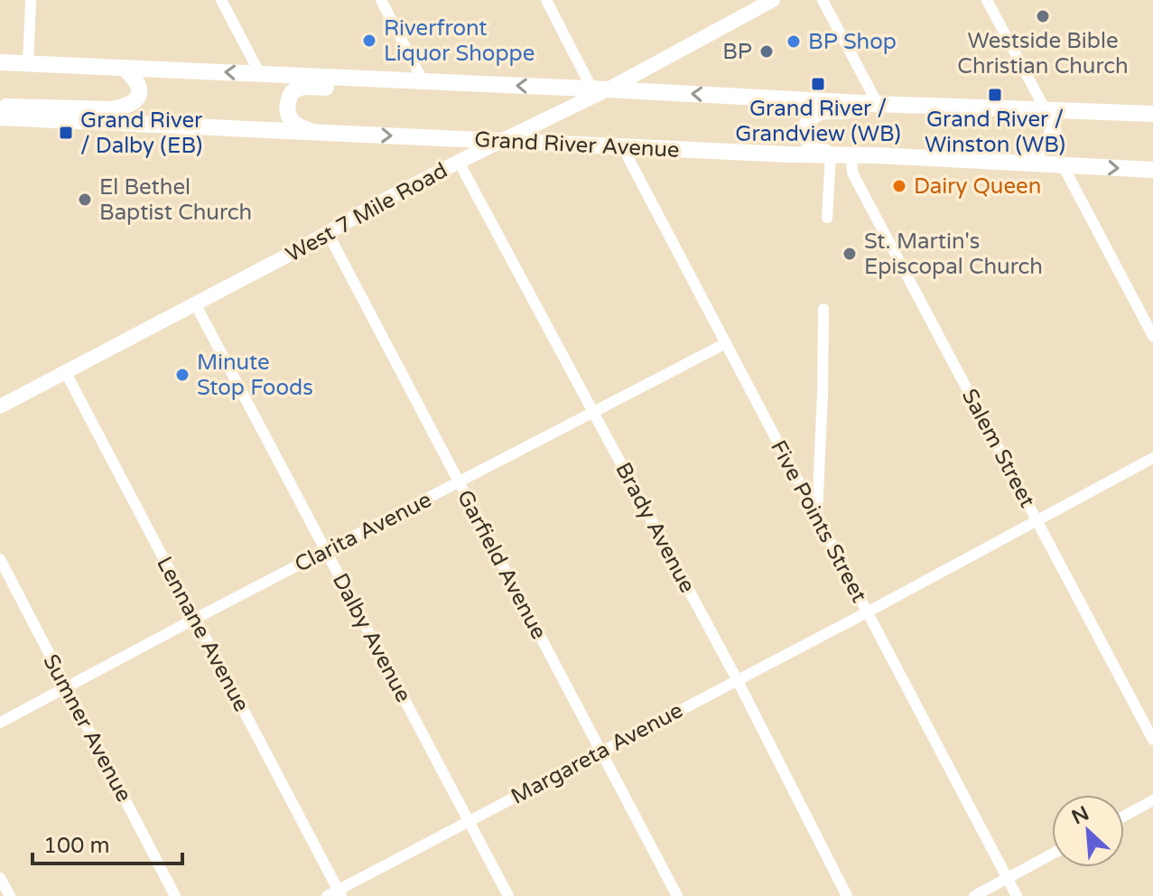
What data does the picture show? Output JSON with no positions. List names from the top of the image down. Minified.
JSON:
{"streets":{"main road":["Grand River Avenue","West 7 Mile Road"],"street":["Salem Street","Five Points Street","Brady Avenue","Clarita Avenue","Garfield Avenue","Lennane Avenue","Dalby Avenue","Sumner Avenue","Margareta Avenue"]},"crossings":[["Grand River Avenue","West 7 Mile Road"],["Grand River Avenue","Salem Street"],["Grand River Avenue","Five Points Street"],["West 7 Mile Road","Brady Avenue"],["West 7 Mile Road","Garfield Avenue"],["West 7 Mile Road","Lennane Avenue"],["West 7 Mile Road","Dalby Avenue"],["Salem Street","Margareta Avenue"],["Five Points Street","Clarita Avenue"],["Five Points Street","Margareta Avenue"],["Brady Avenue","Clarita Avenue"],["Brady Avenue","Margareta Avenue"],["Clarita Avenue","Garfield Avenue"],["Clarita Avenue","Lennane Avenue"],["Clarita Avenue","Dalby Avenue"],["Clarita Avenue","Sumner Avenue"],["Garfield Avenue","Margareta Avenue"],["Lennane Avenue","Margareta Avenue"],["Dalby Avenue","Margareta Avenue"]],"places":{"other":["Westside Bible Christian Church","Riverfront Liquor Shoppe","BP Shop","BP","Dairy Queen","El Bethel Baptist Church","St. Martin's Episcopal Church","Minute Stop Foods"],"transit":["Grand River / Grandview (WB)","Grand River / Winston (WB)","Grand River / Dalby (EB)"]},"scale_bar":"100 m","north":"top left"}
